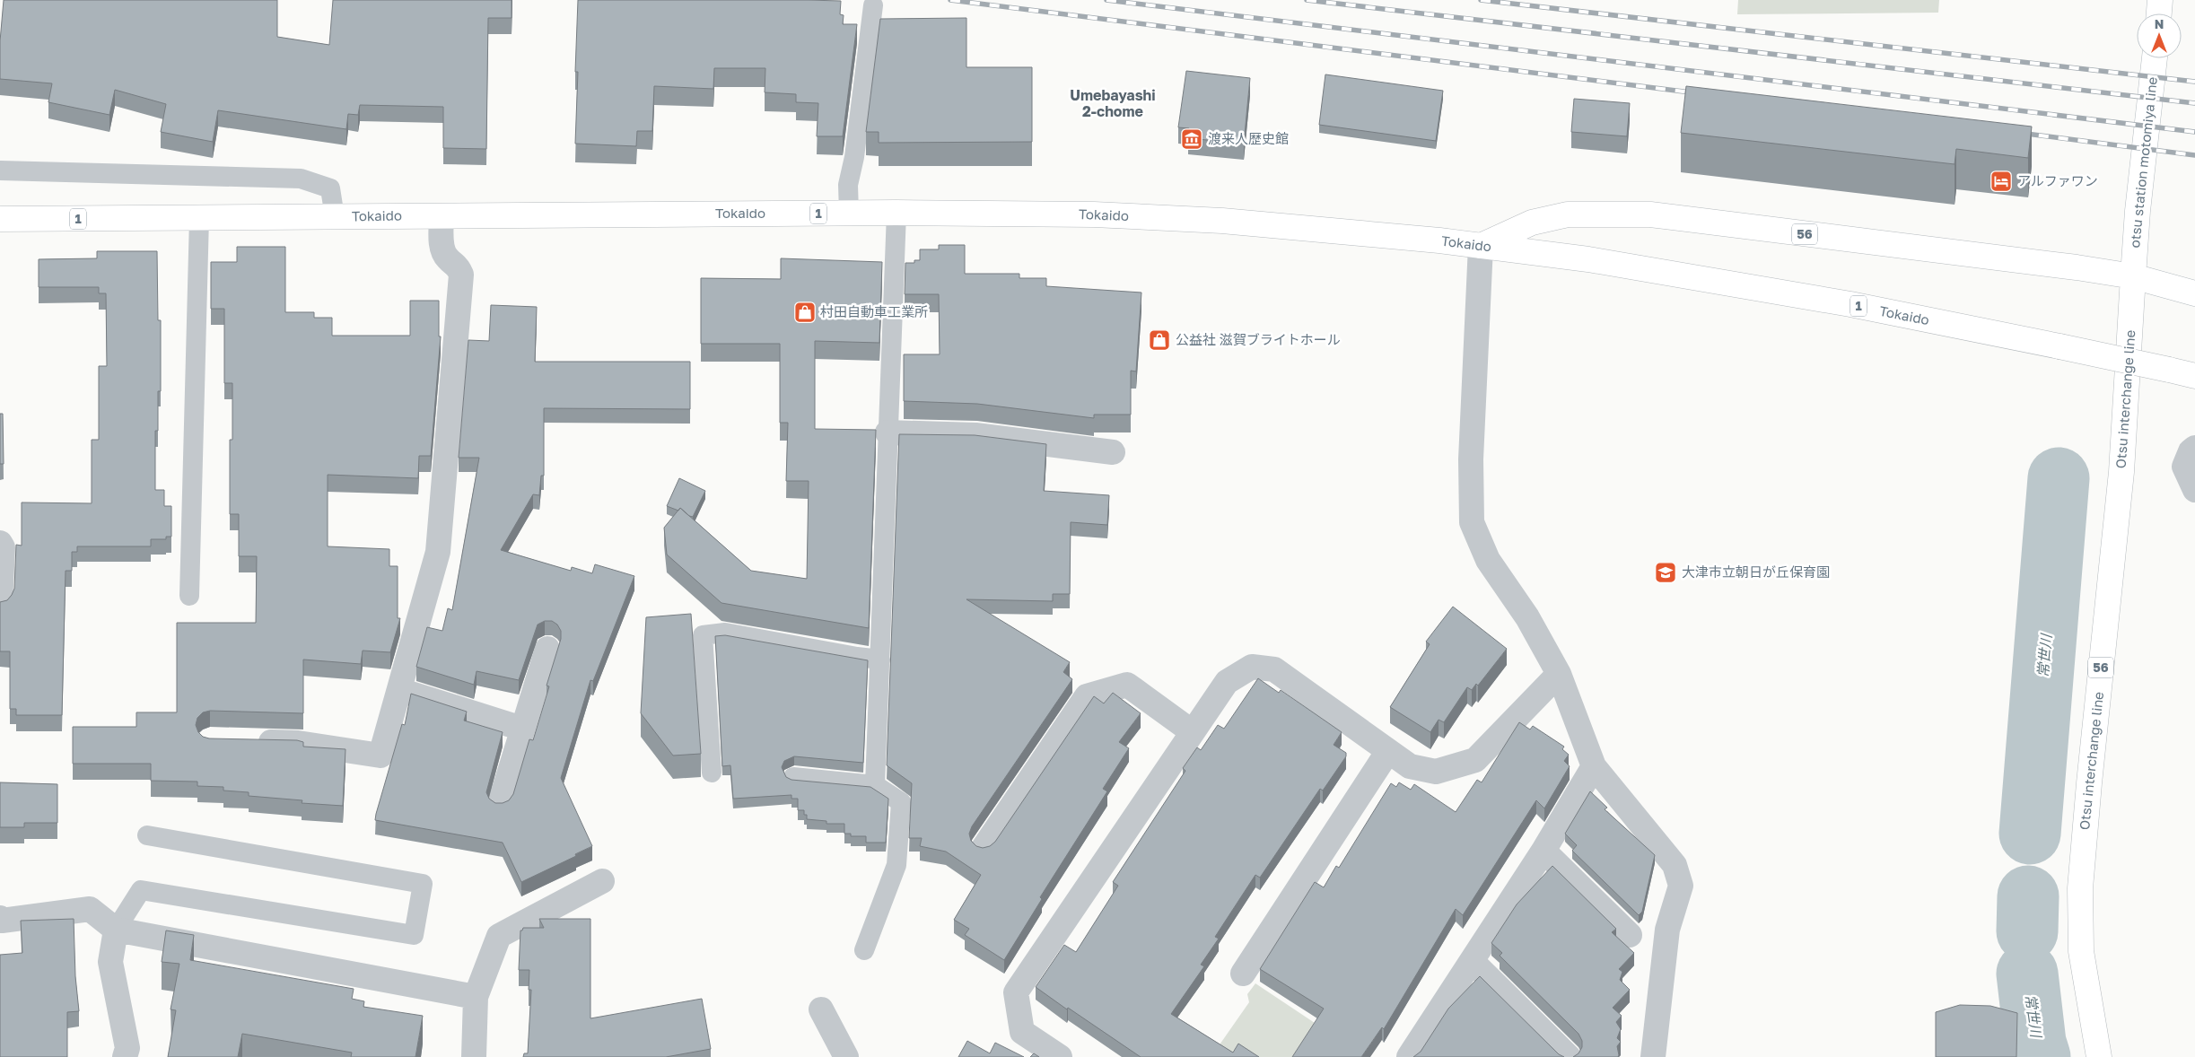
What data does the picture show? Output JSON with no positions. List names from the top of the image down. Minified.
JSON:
{"streets":{"main road":["otsu station motomiya line","Tokaido","1","56","Otsu interchange line"]},"crossings":[["otsu station motomiya line","56"],["otsu station motomiya line","Otsu interchange line"],["Tokaido","56"],["56","Otsu interchange line"]],"districts":["Umebayashi 2-chome"],"water":["常世川"],"places":{"museum":["渡来人歴史館"],"hotel":["アルファワン"],"shop":["村田自動車工業所","公益社 滋賀ブライトホール"],"school or university":["大津市立朝日が丘保育園"]},"north":"top"}
